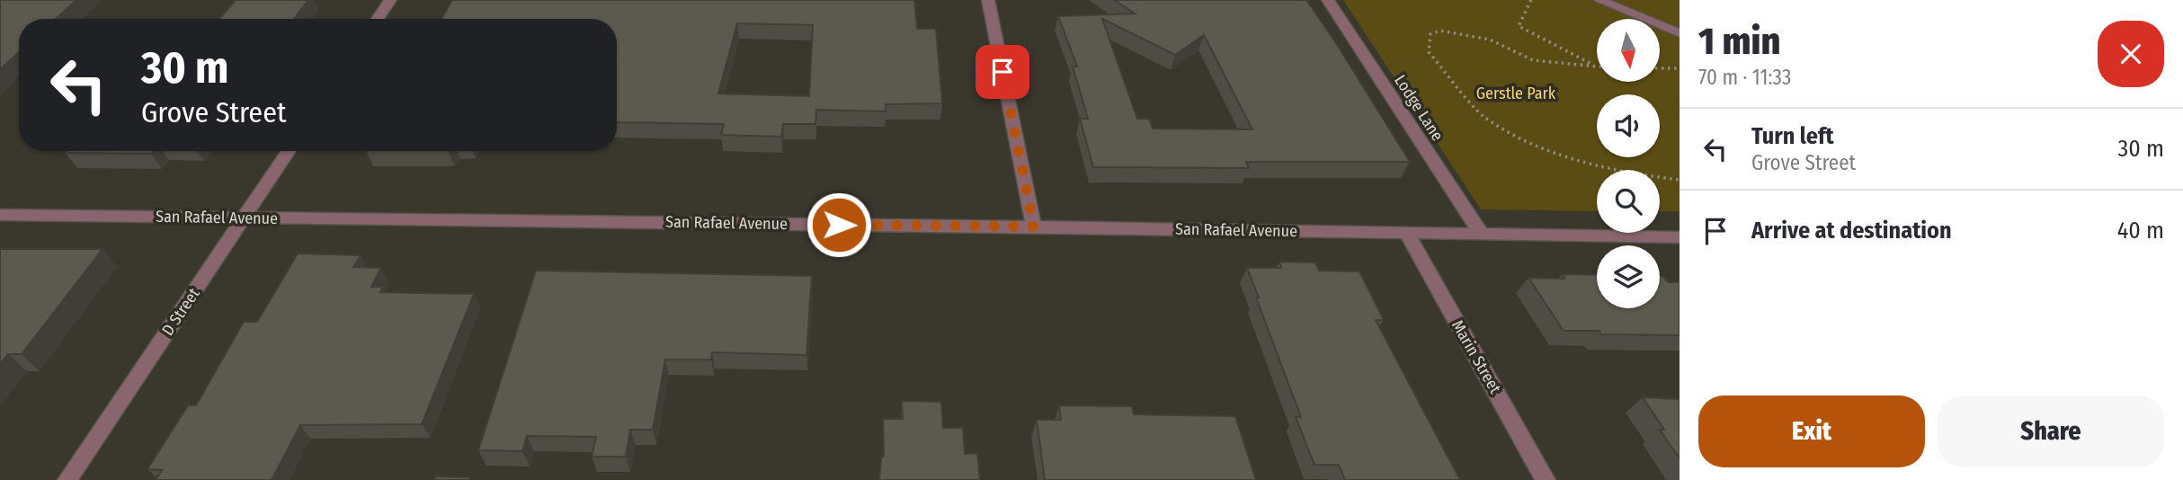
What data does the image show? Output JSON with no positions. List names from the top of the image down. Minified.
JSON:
{"streets":{"street":["Lodge Lane","San Rafael Avenue","D Street","Marin Street"]},"crossings":[["Lodge Lane","San Rafael Avenue"],["San Rafael Avenue","D Street"],["San Rafael Avenue","Marin Street"]],"parks":["Gerstle Park"],"north":"bottom","page":{"heading":["1 min","70 m · 11:33"],"turn":["30 m","Grove Street"],"list":[{"name":"Turn left","note":"Grove Street","value":"30 m"},{"name":"Arrive at destination","value":"40 m"}],"buttons":["Exit","Share"]}}
